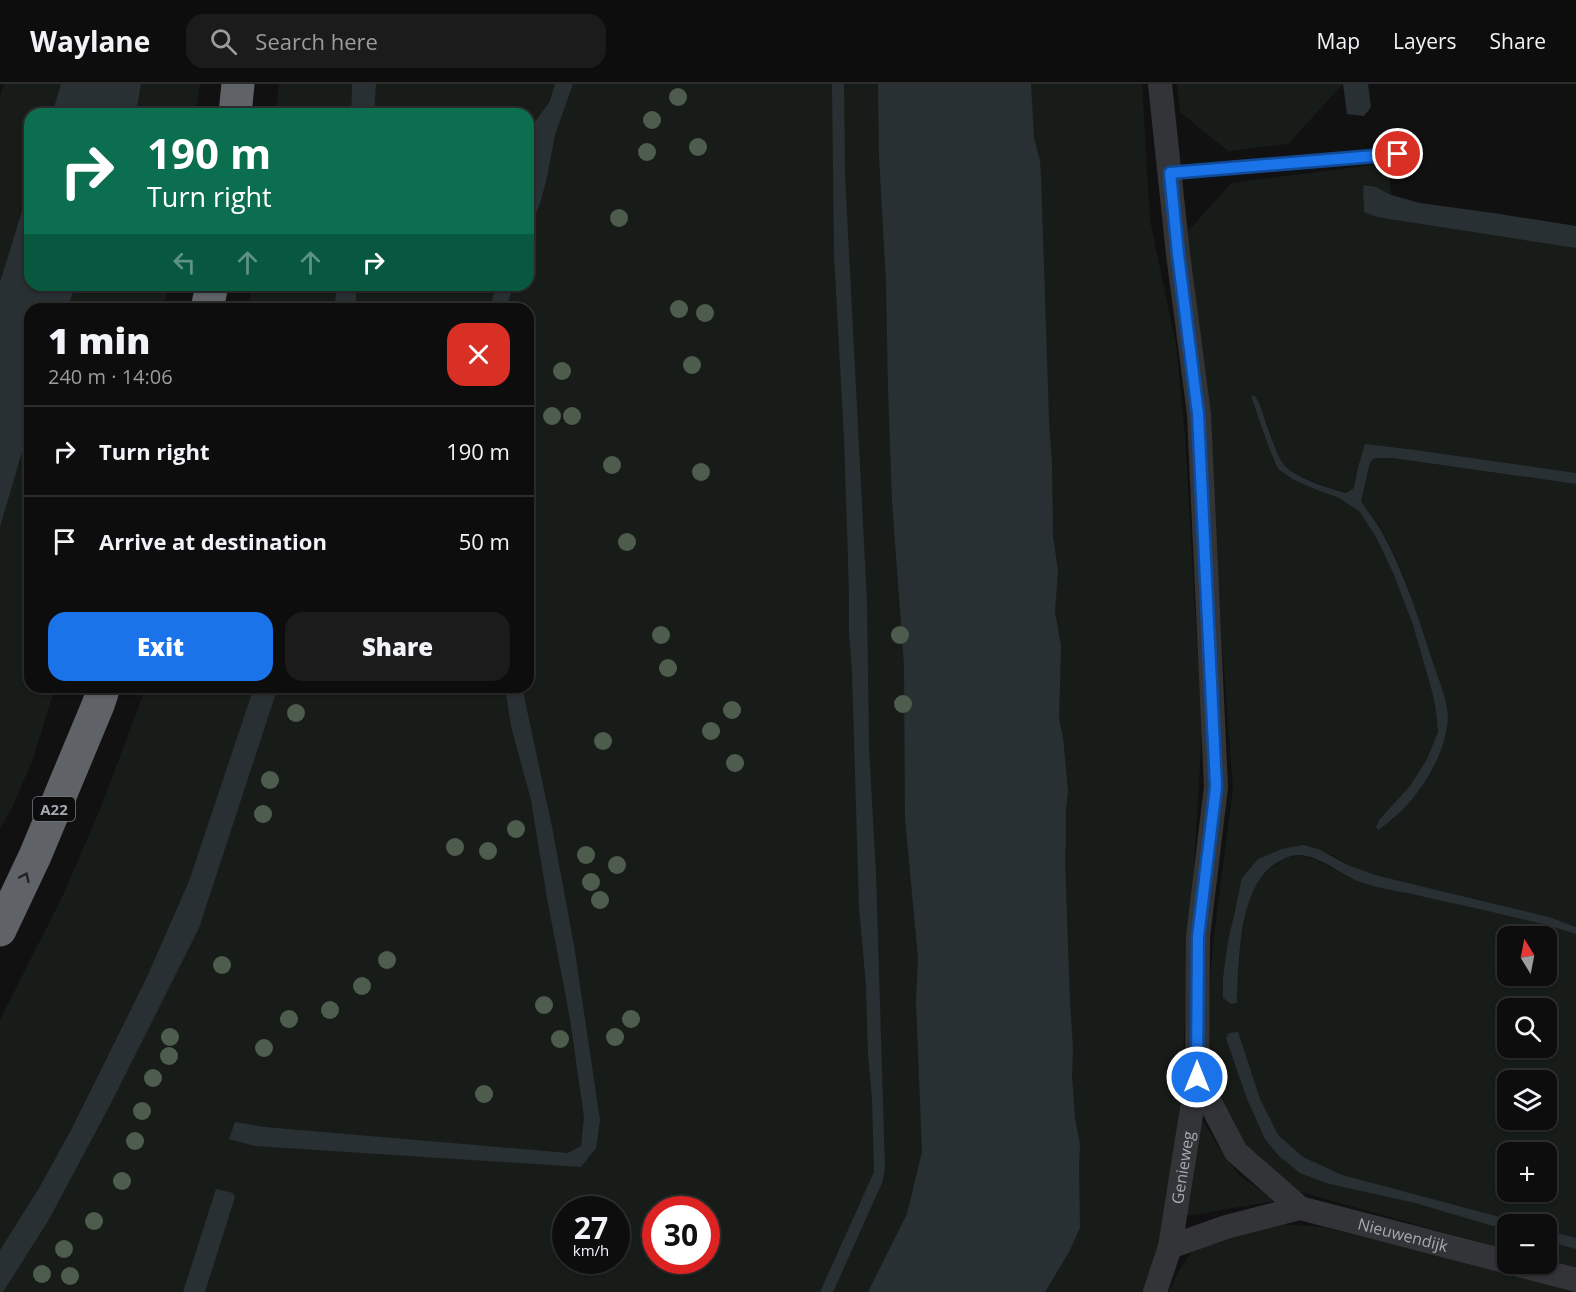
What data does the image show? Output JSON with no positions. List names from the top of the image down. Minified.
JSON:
{"streets":{"highway":["A22"],"street":["Genieweg","Nieuwendijk"]},"crossings":[["Genieweg","Nieuwendijk"]],"north":"top","page":{"header":"Waylane","search":"Search here","nav":["Map","Layers","Share"],"turn":["190 m","Turn right"],"heading":["1 min","240 m · 14:06"],"list":[{"name":"Turn right","value":"190 m"},{"name":"Arrive at destination","value":"50 m"}],"buttons":["Exit","Share"],"map_buttons":["+","−"],"speed":"27 km/h","limit":"30"}}
